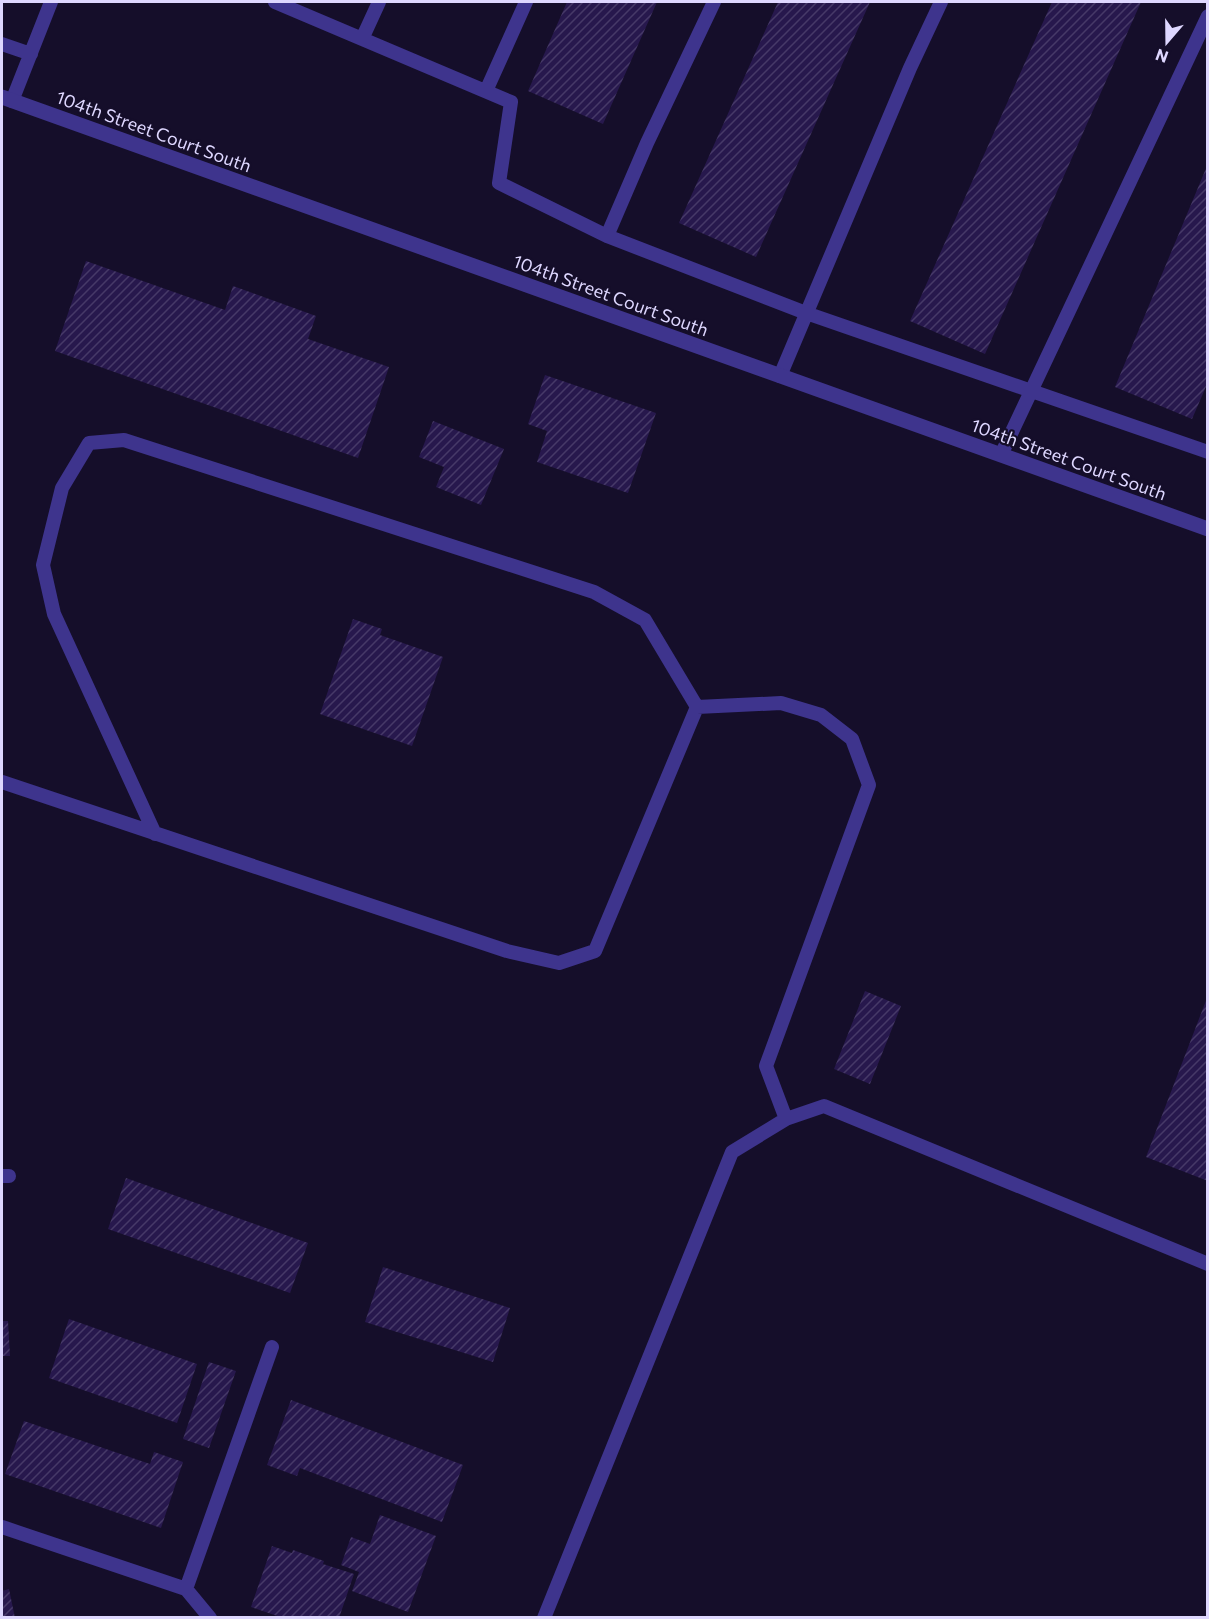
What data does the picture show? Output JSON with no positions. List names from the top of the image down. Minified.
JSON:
{"streets":{"street":["104th Street Court South"]},"north":"bottom"}
